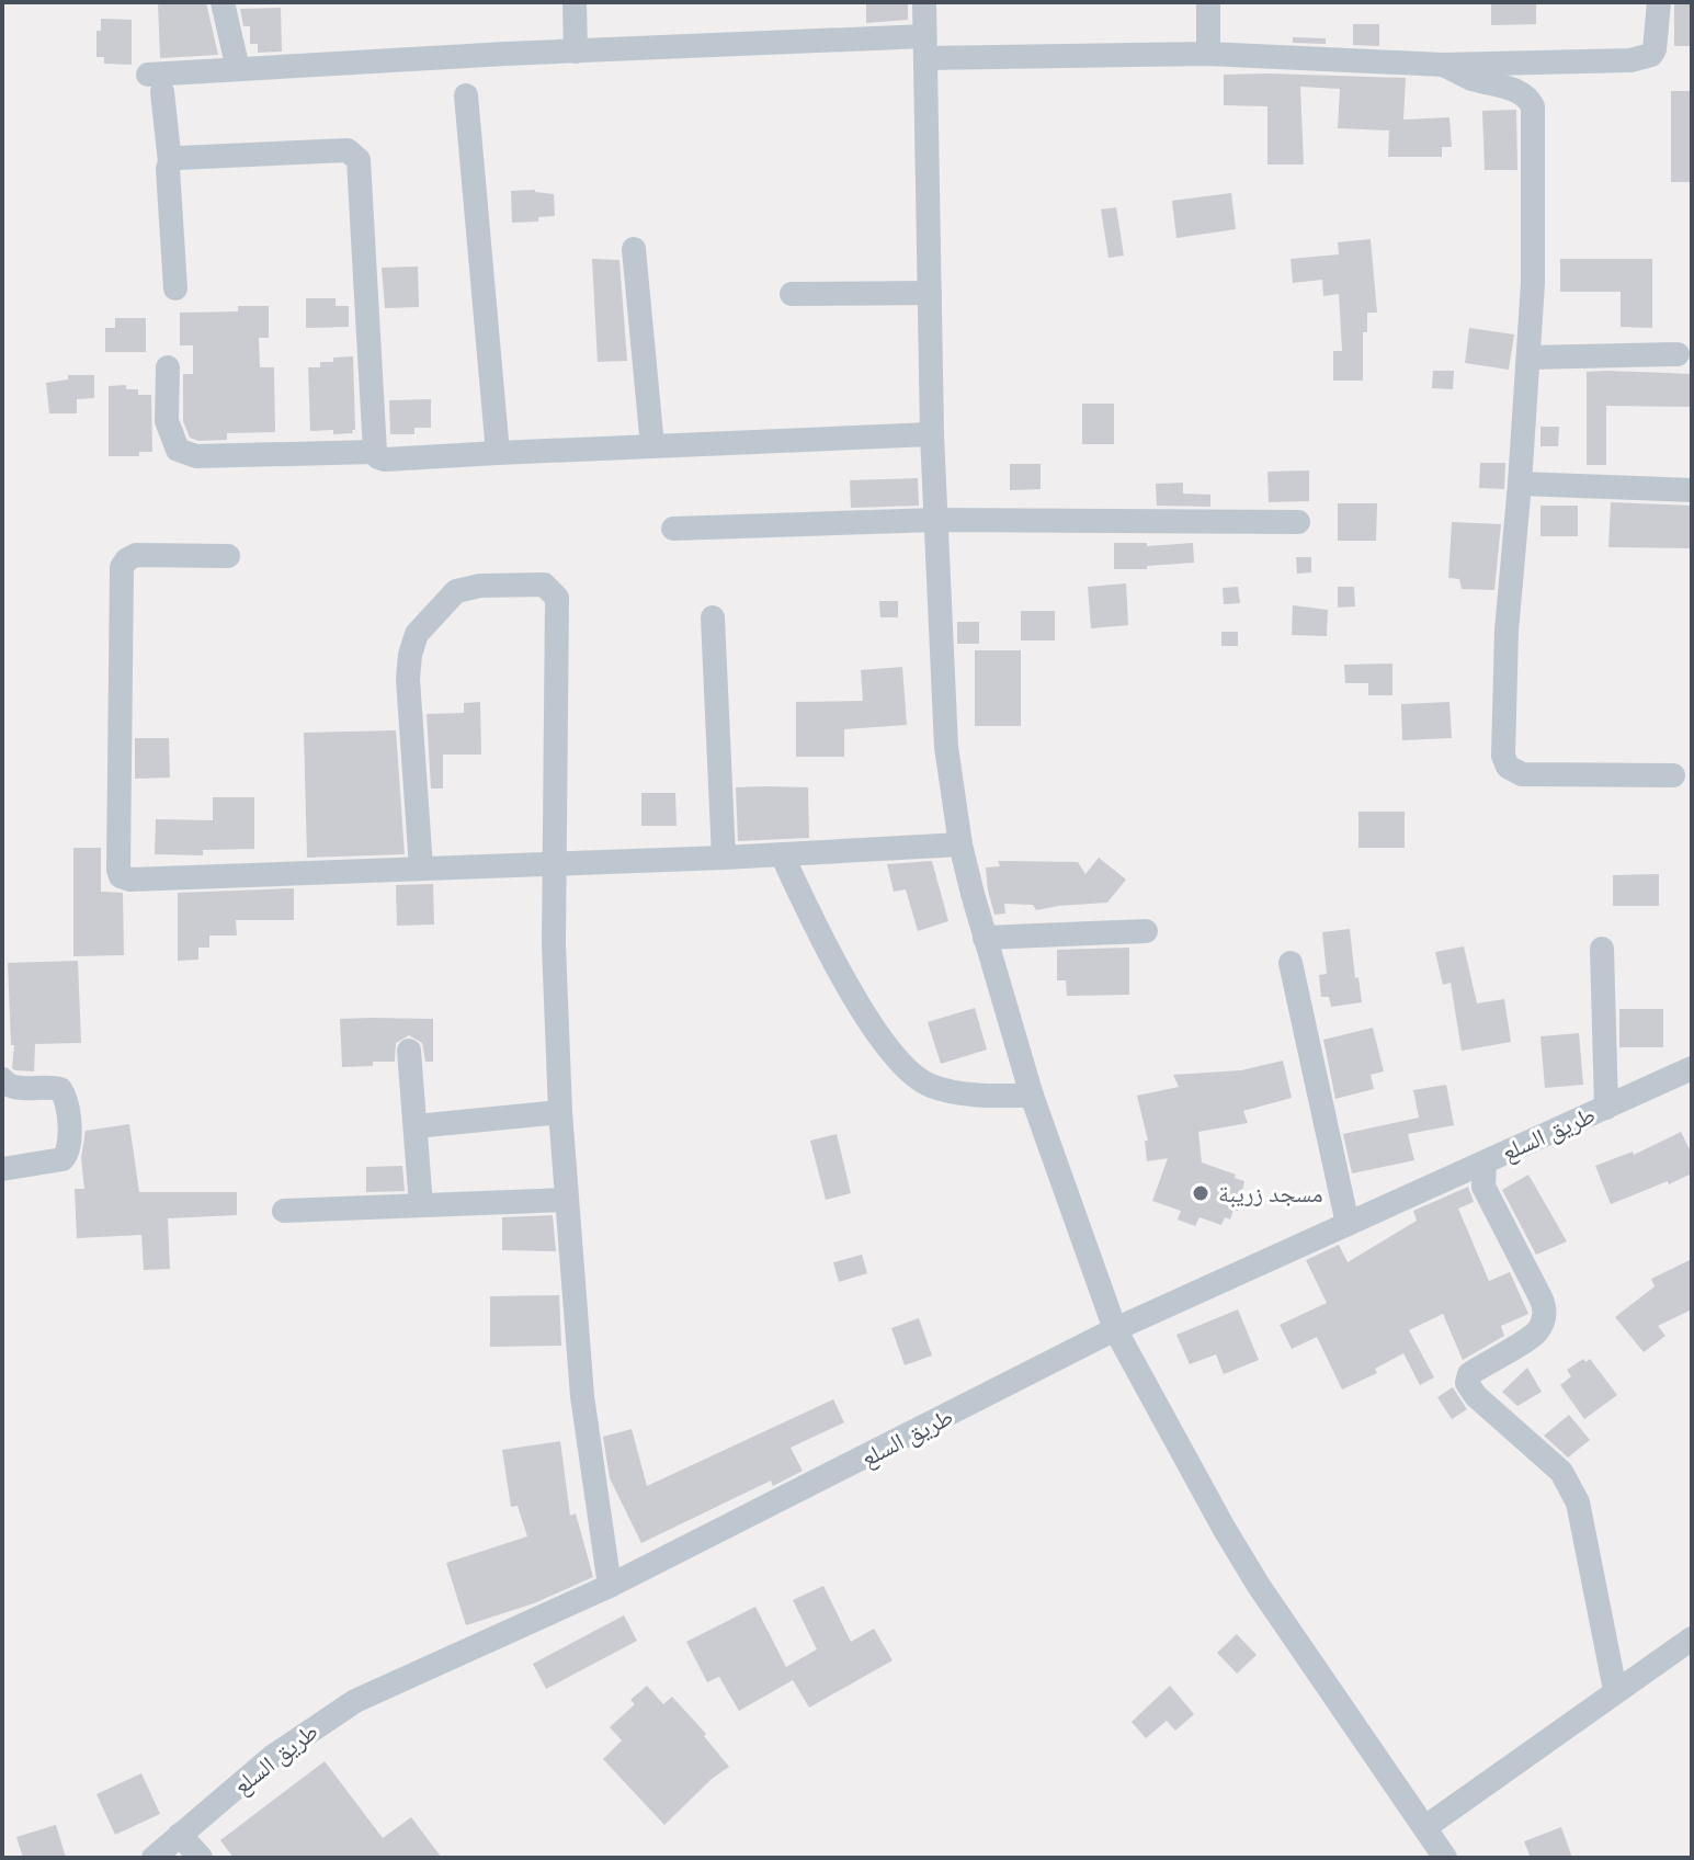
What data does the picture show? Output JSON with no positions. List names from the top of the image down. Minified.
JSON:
{"streets":{"street":["طريق السلع"]},"places":["مسجد زريبة"]}
